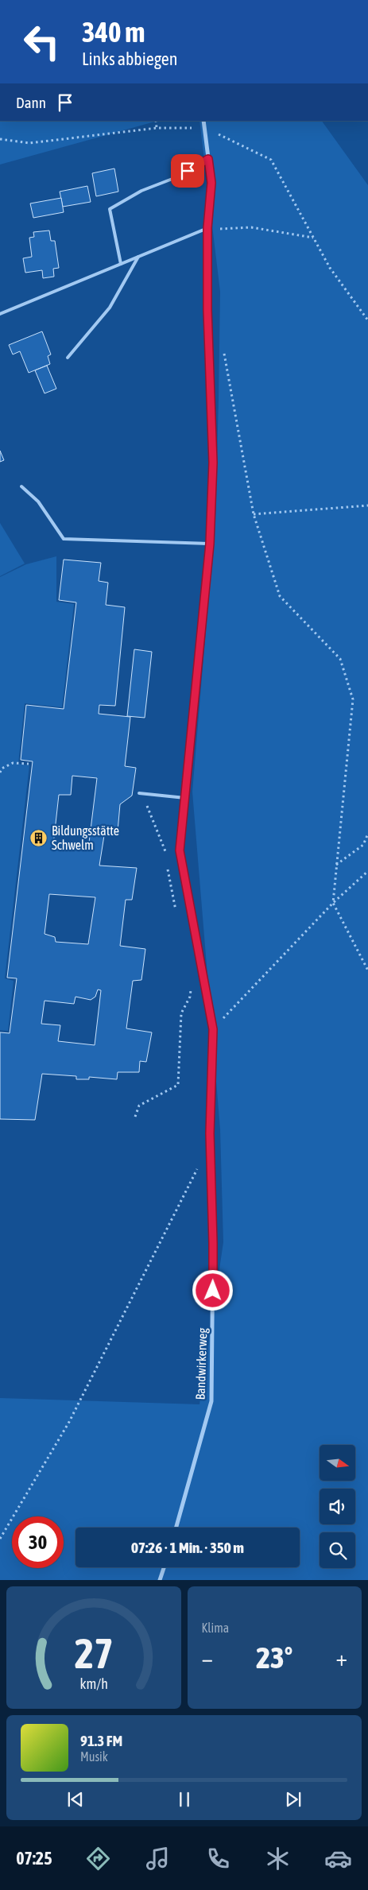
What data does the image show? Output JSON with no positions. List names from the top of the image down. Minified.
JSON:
{"streets":{"street":["Bandwirkerweg"]},"places":{"building":["Bildungsstätte Schwelm"]},"north":"right","page":{"turn":["340 m","Links abbiegen"],"then":"Dann","limit":"30","trip":"07:26 · 1 Min. · 350 m","tile":"Klima","heat":["−","23°","+"],"song":["91.3 FM","Musik"],"tabs":"07:25","gauge":["27","km/h"]}}
